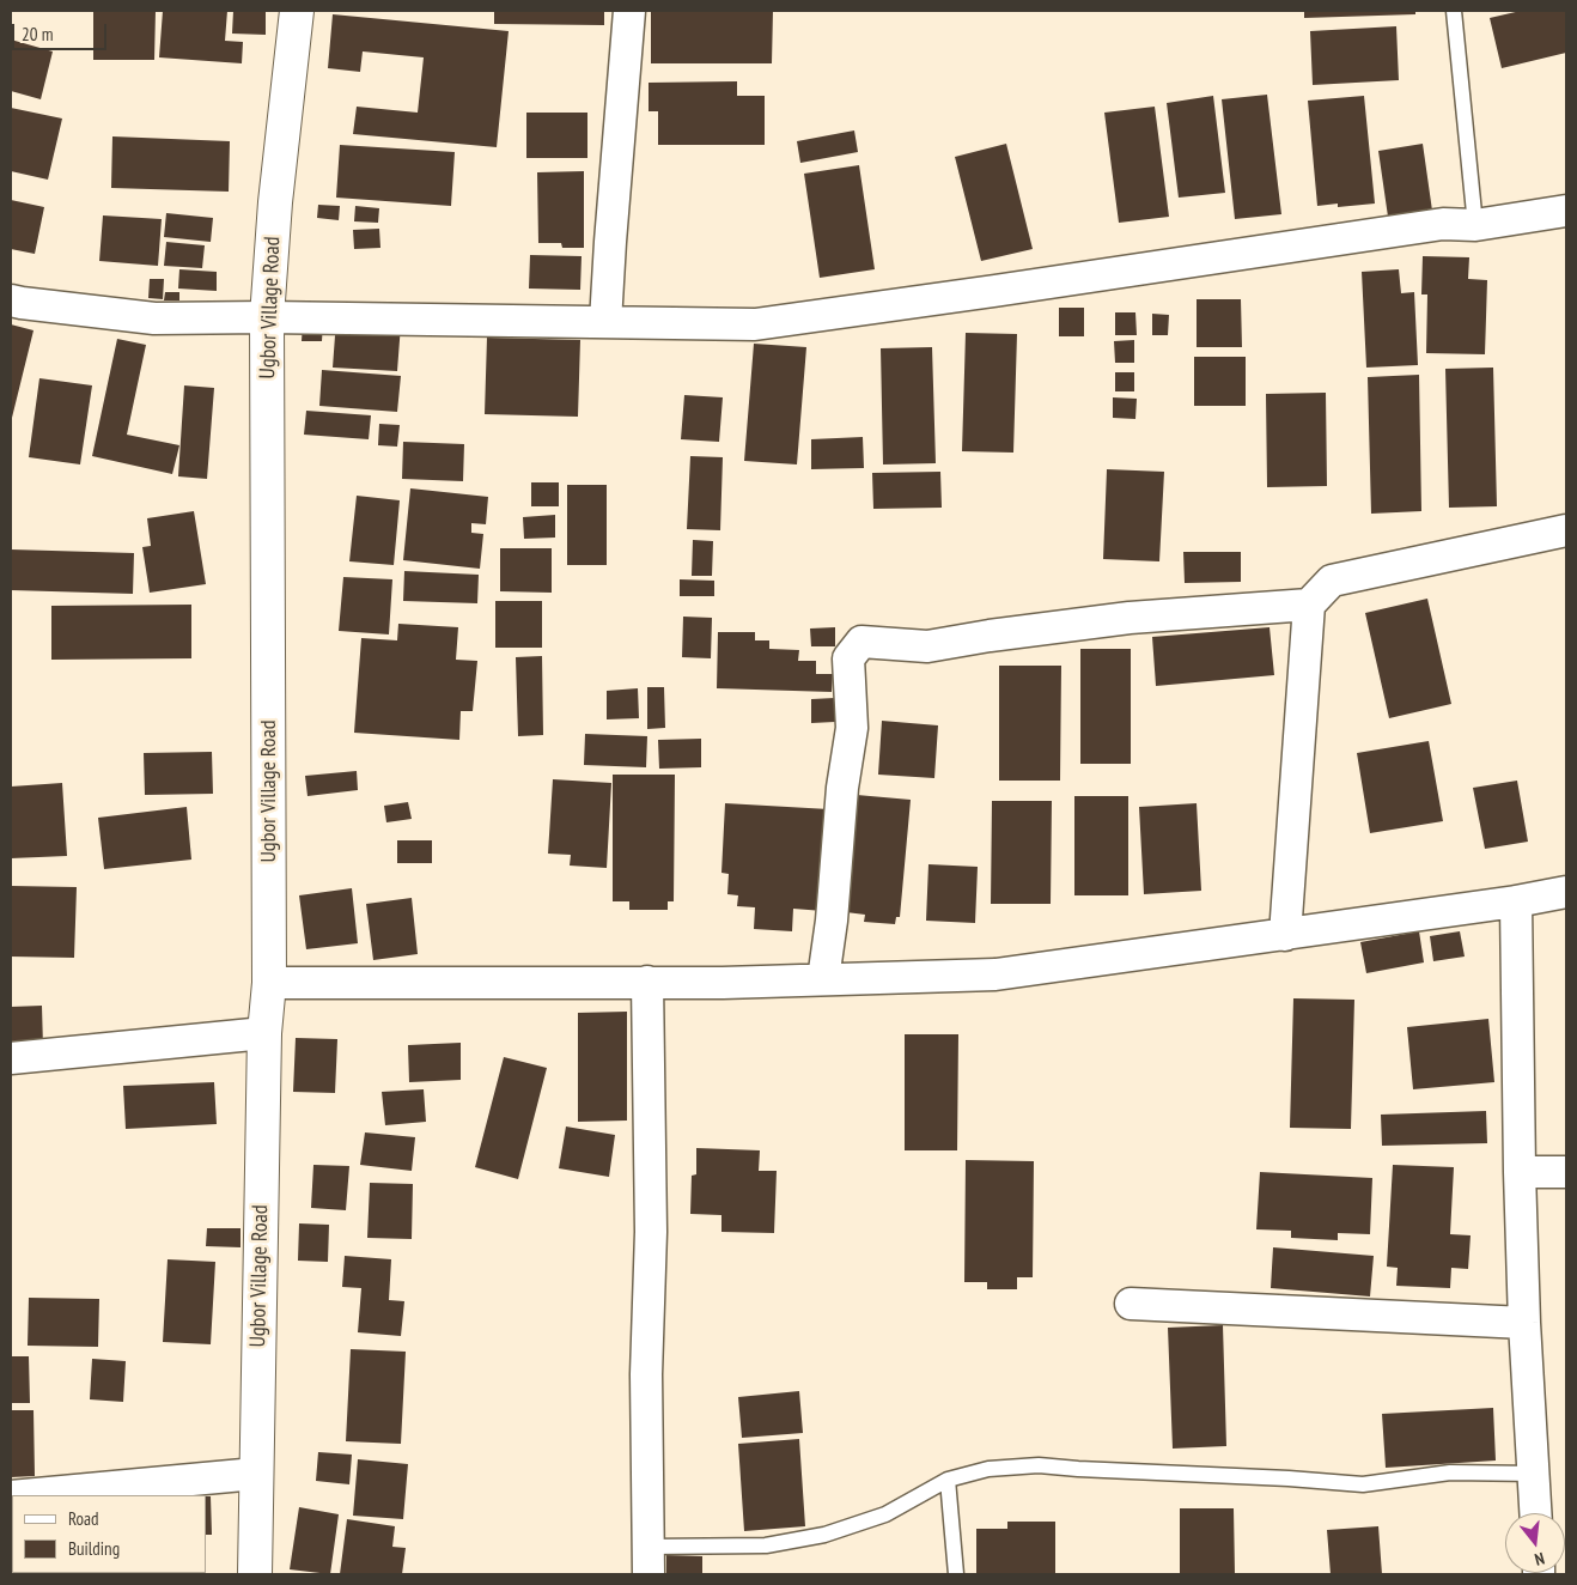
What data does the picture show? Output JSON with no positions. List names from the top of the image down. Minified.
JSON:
{"streets":{"street":["Ugbor Village Road"]},"legend":["Road","Building"],"scale_bar":"20 m","north":"bottom"}
